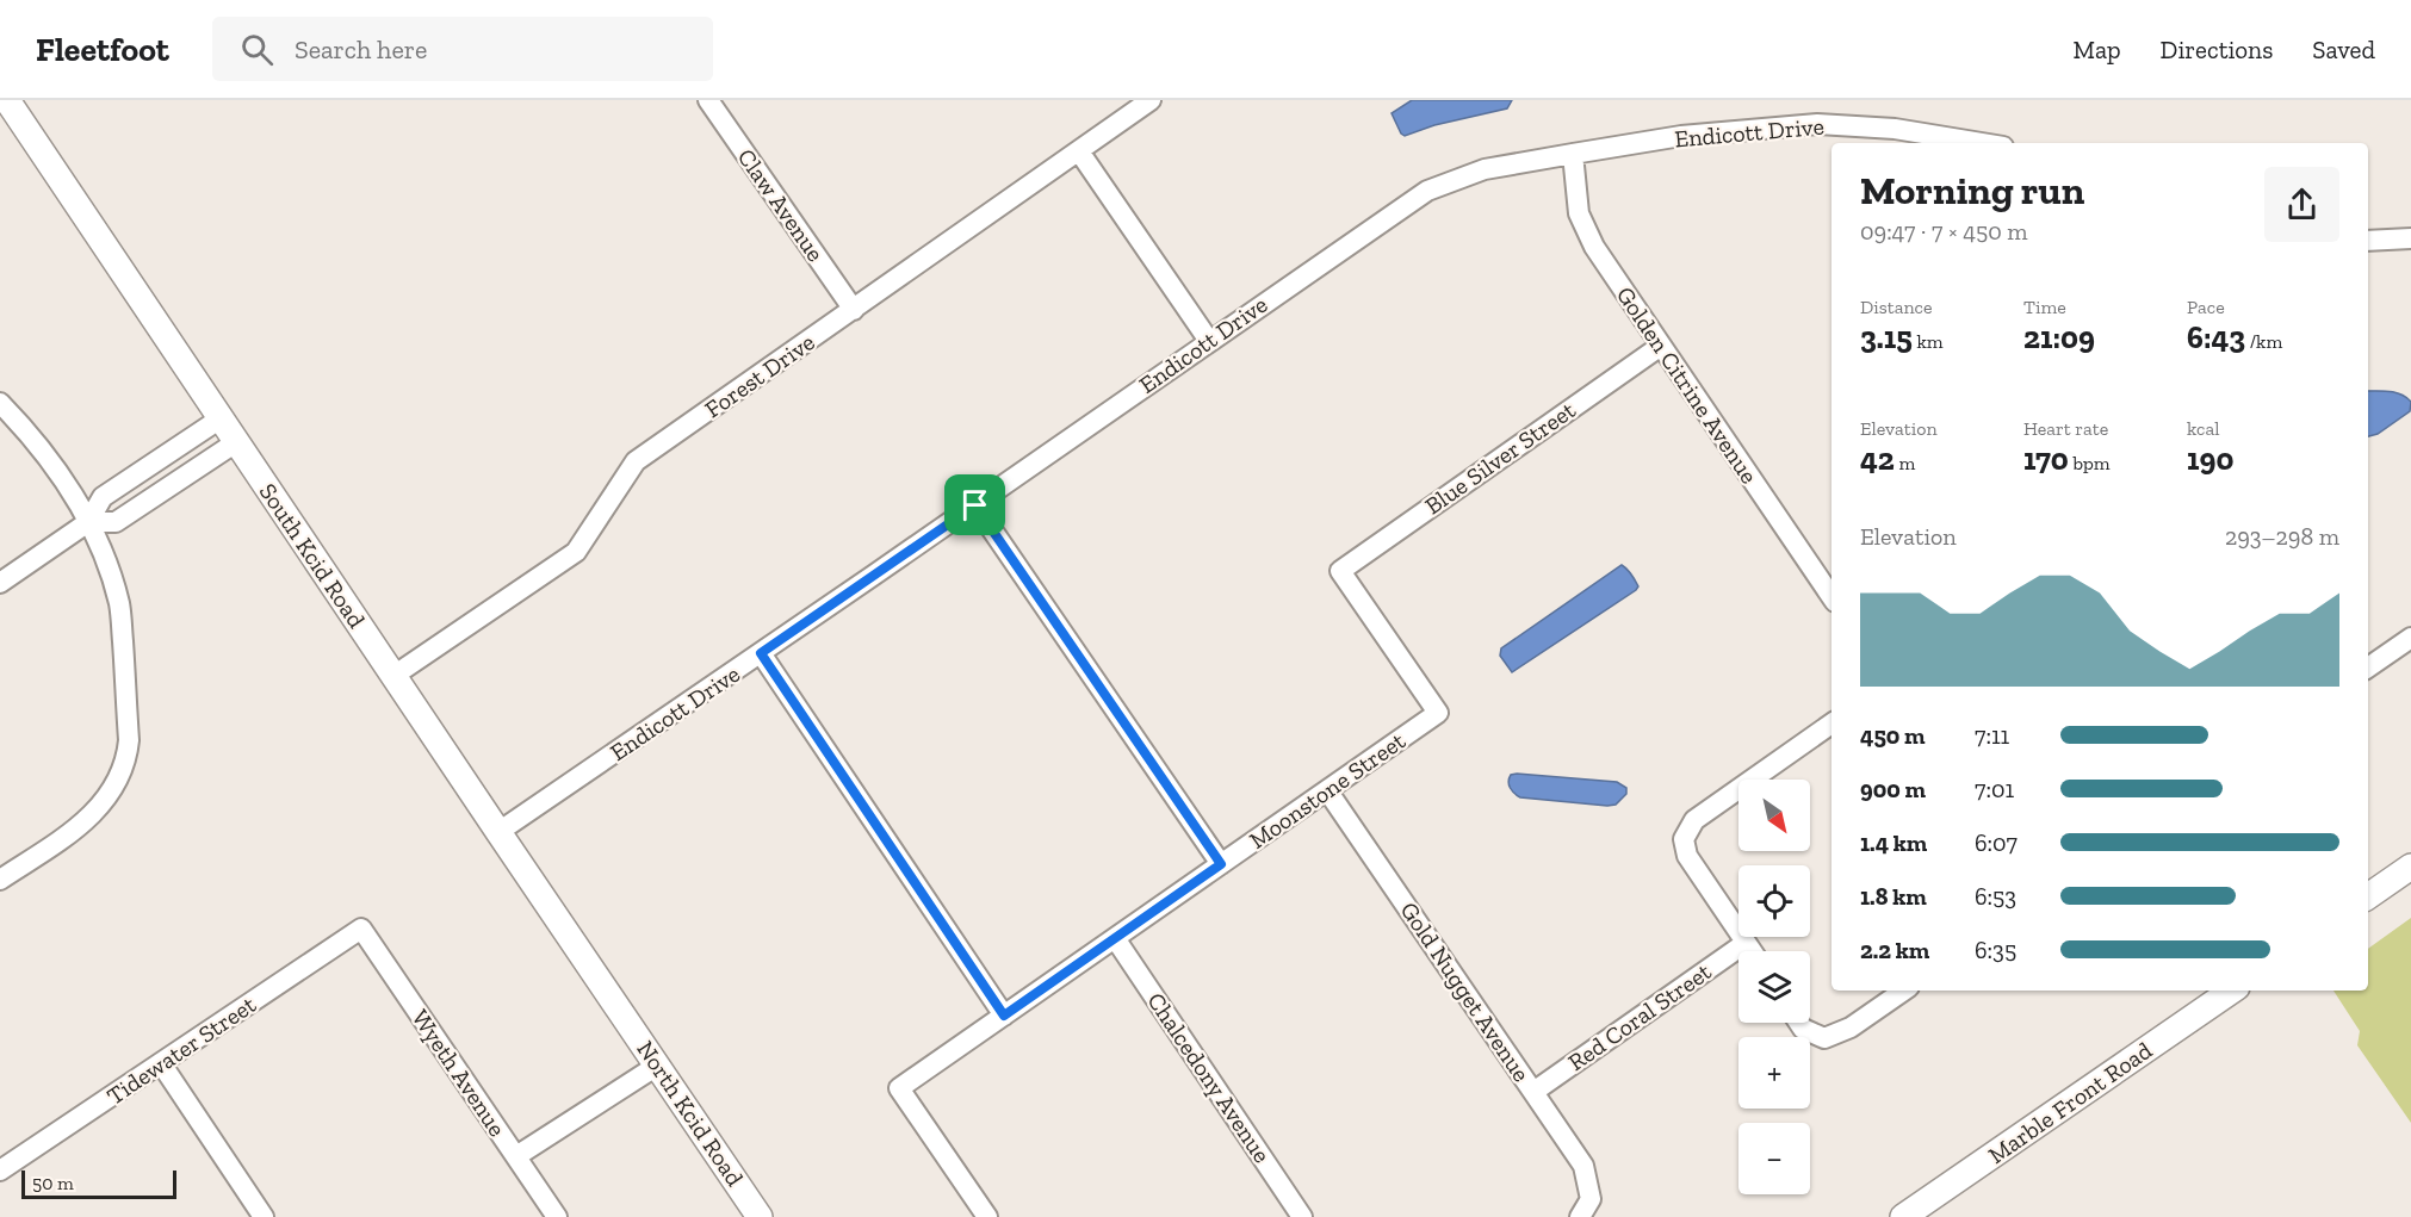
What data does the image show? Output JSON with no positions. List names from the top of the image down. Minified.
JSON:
{"streets":{"street":["Endicott Drive","Claw Avenue","Forest Drive","Golden Citrine Avenue","Blue Silver Street","South Kcid Road","Moonstone Street","Gold Nugget Avenue","Red Coral Street","Tidewater Street","Wyeth Avenue","Chalcedony Avenue","Marble Front Road","North Kcid Road"]},"crossings":[["Endicott Drive","Golden Citrine Avenue"],["Endicott Drive","South Kcid Road"],["Claw Avenue","Forest Drive"],["Forest Drive","South Kcid Road"],["Golden Citrine Avenue","Blue Silver Street"],["Blue Silver Street","Moonstone Street"],["South Kcid Road","North Kcid Road"],["Moonstone Street","Gold Nugget Avenue"],["Moonstone Street","Chalcedony Avenue"],["Gold Nugget Avenue","Red Coral Street"],["Tidewater Street","Wyeth Avenue"]],"scale_bar":"50 m","north":"bottom right","page":{"header":"Fleetfoot","search":"Search here","nav":["Map","Directions","Saved"],"heading":["Morning run","09:47 · 7 × 450 m"],"stats":[["Distance","3.15 km"],["Time","21:09"],["Pace","6:43 /km"],["Elevation","42 m"],["Heart rate","170 bpm"],["kcal","190"]],"chart":["Elevation","293–298 m"],"list":[{"name":"450 m","note":"7:11"},{"name":"900 m","note":"7:01"},{"name":"1.4 km","note":"6:07"},{"name":"1.8 km","note":"6:53"},{"name":"2.2 km","note":"6:35"}],"map_buttons":["+","−"],"scale":"50 m"}}
